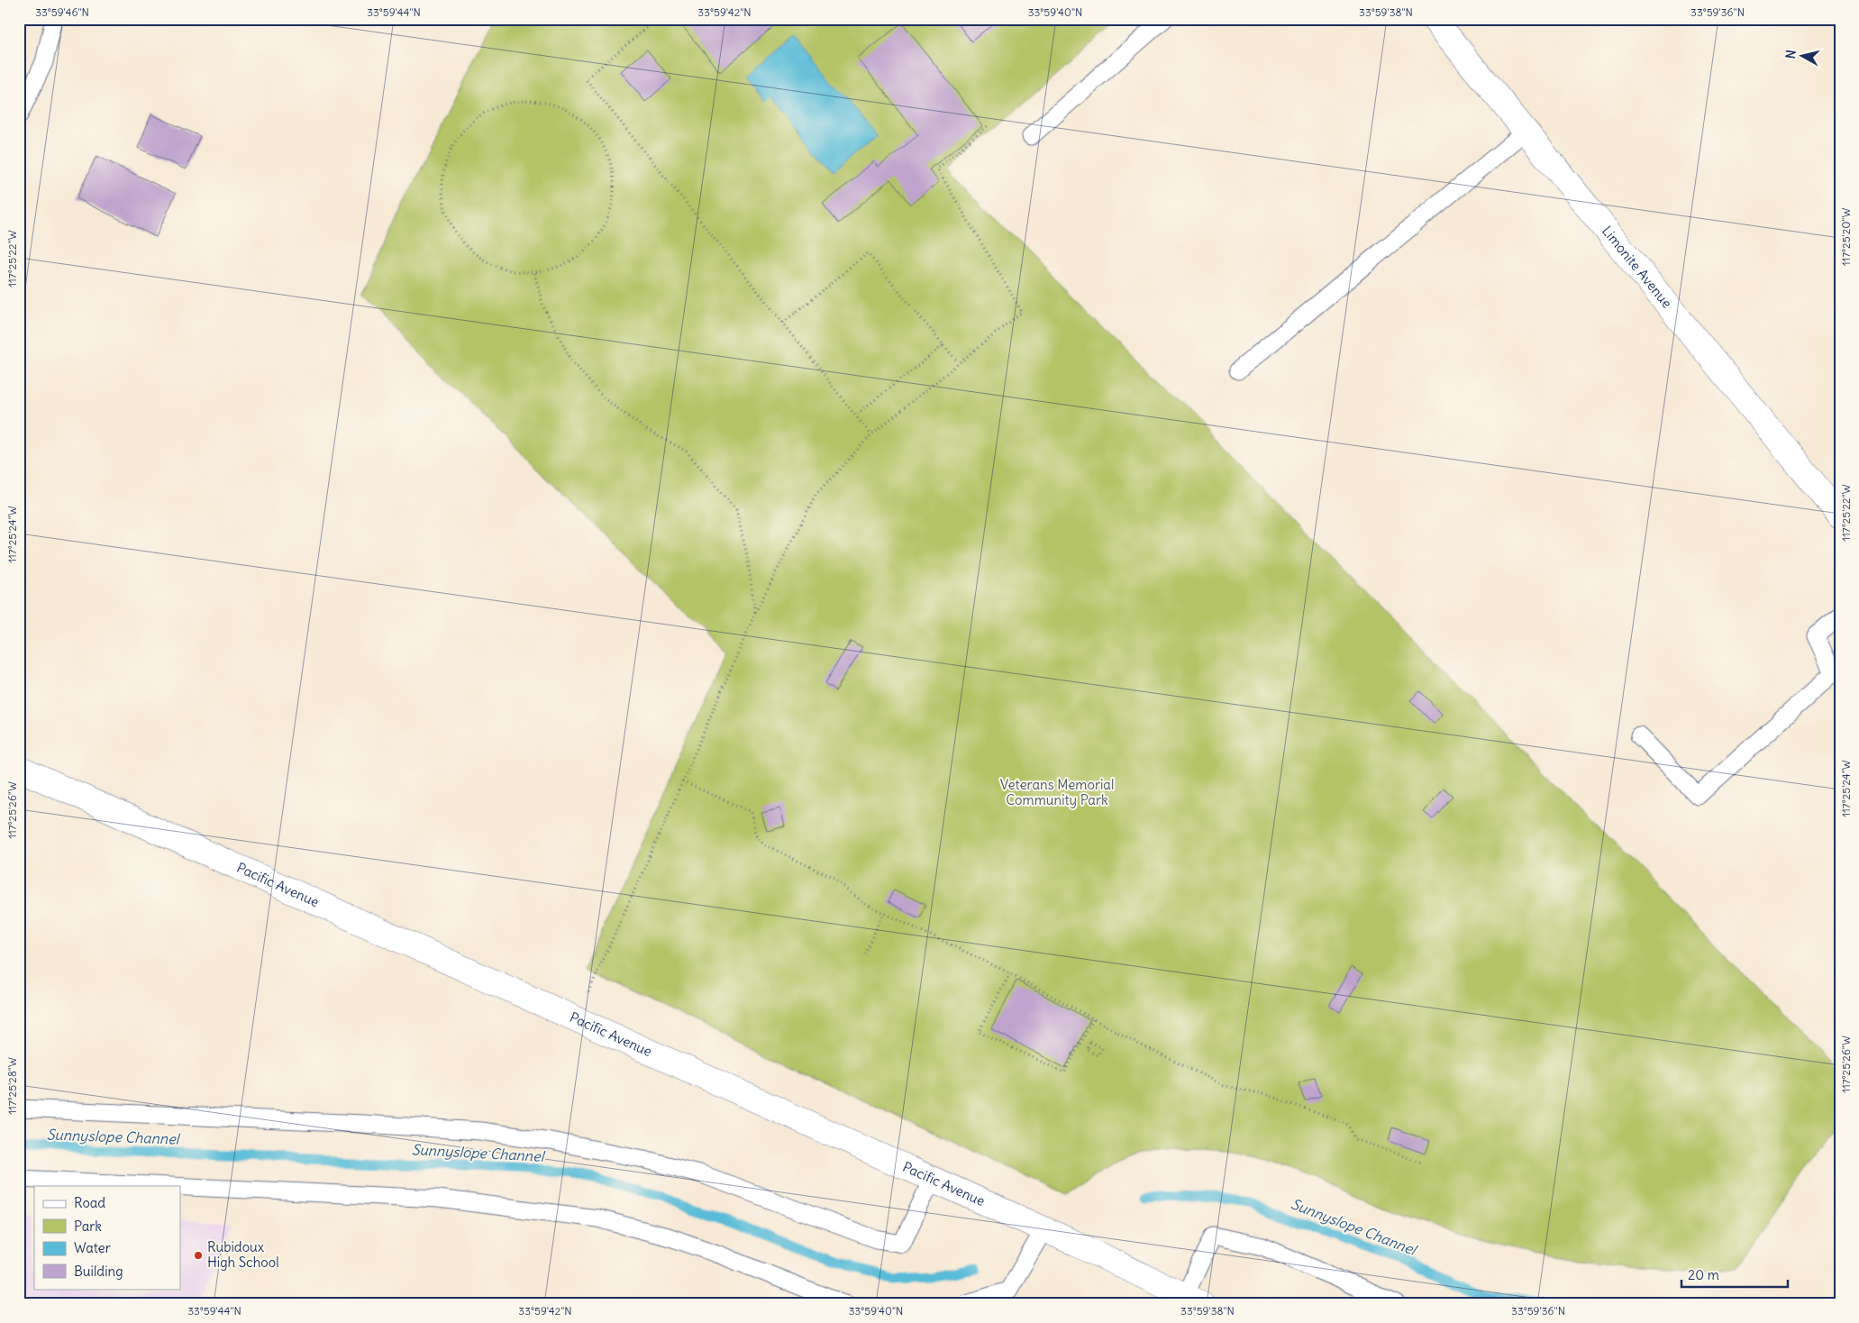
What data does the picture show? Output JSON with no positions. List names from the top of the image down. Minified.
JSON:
{"streets":{"street":["Limonite Avenue","Pacific Avenue"]},"water":["Sunnyslope Channel"],"parks":["Veterans Memorial Community Park"],"places":["Rubidoux High School"],"legend":["Road","Park","Water","Building"],"scale_bar":"20 m","north":"left","coordinates":["33°59'46\"N","33°59'44\"N","33°59'42\"N","33°59'40\"N","33°59'38\"N","33°59'36\"N","117°25'20\"W","117°25'22\"W","117°25'24\"W","117°25'26\"W","117°25'28\"W"]}
